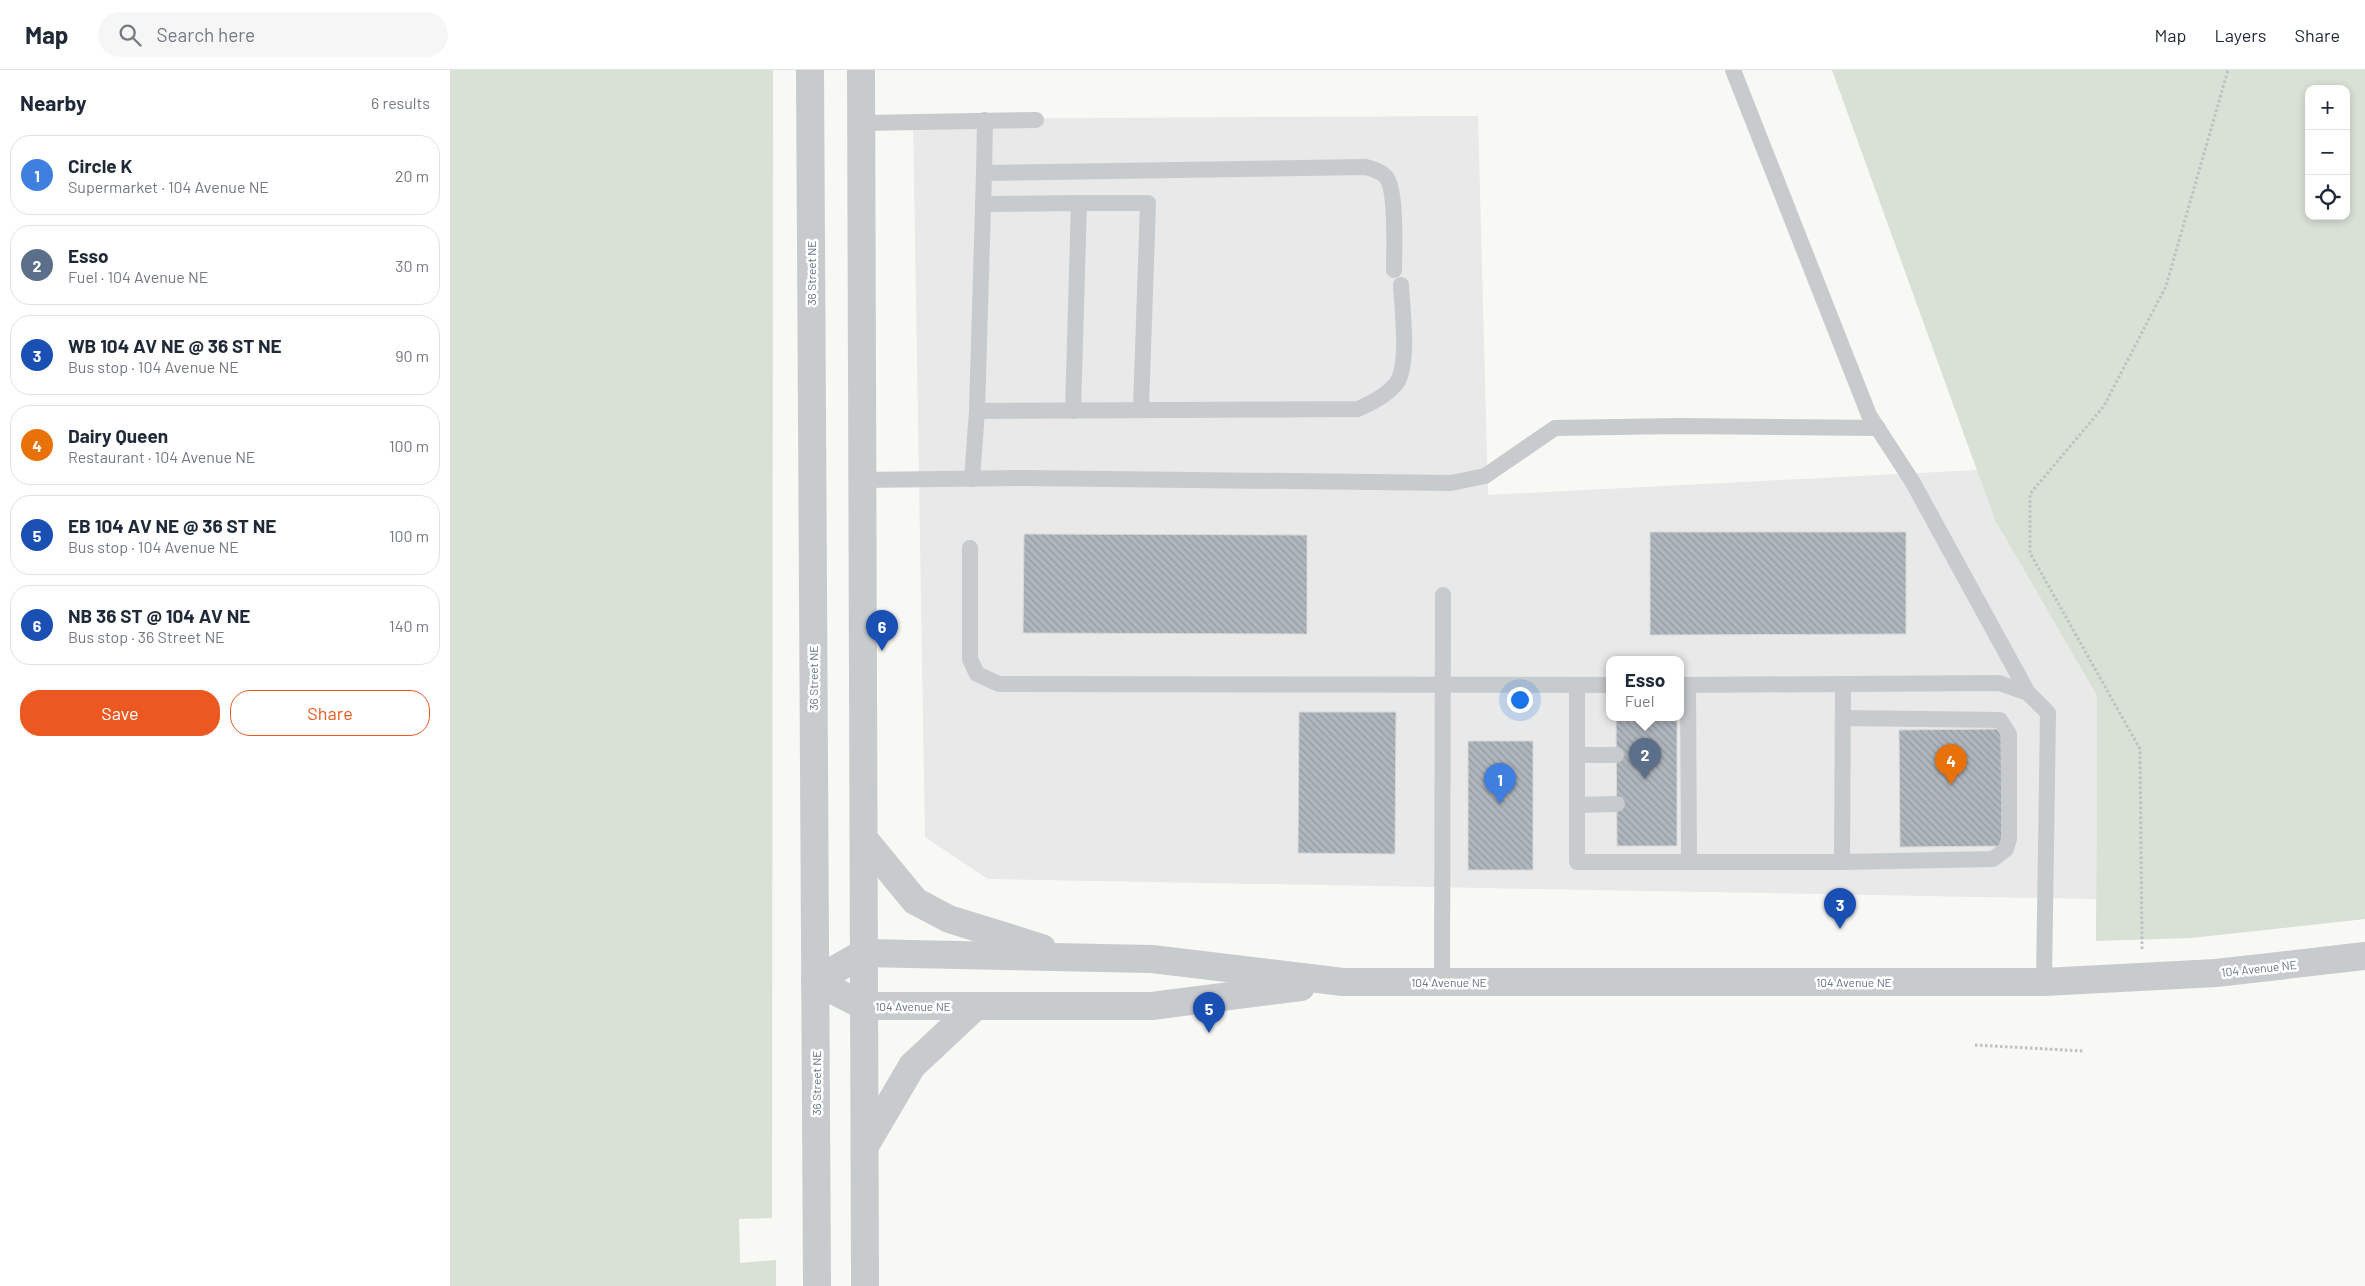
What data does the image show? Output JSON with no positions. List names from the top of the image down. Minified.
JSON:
{"streets":{"street":["36 Street NE","104 Avenue NE"]},"crossings":[["36 Street NE","104 Avenue NE"]],"page":{"header":"Map","search":"Search here","nav":["Map","Layers","Share"],"heading":["Nearby","6 results"],"map_buttons":["+","−"],"list":[{"mark":"1","name":"Circle K","note":"Supermarket · 104 Avenue NE","value":"20 m"},{"mark":"2","name":"Esso","note":"Fuel · 104 Avenue NE","value":"30 m"},{"mark":"3","name":"WB 104 AV NE @ 36 ST NE","note":"Bus stop · 104 Avenue NE","value":"90 m"},{"mark":"4","name":"Dairy Queen","note":"Restaurant · 104 Avenue NE","value":"100 m"},{"mark":"5","name":"EB 104 AV NE @ 36 ST NE","note":"Bus stop · 104 Avenue NE","value":"100 m"},{"mark":"6","name":"NB 36 ST @ 104 AV NE","note":"Bus stop · 36 Street NE","value":"140 m"}],"pins":["6","2","4","1","3","5"],"popup":["Esso","Fuel"],"buttons":["Save","Share"]}}
